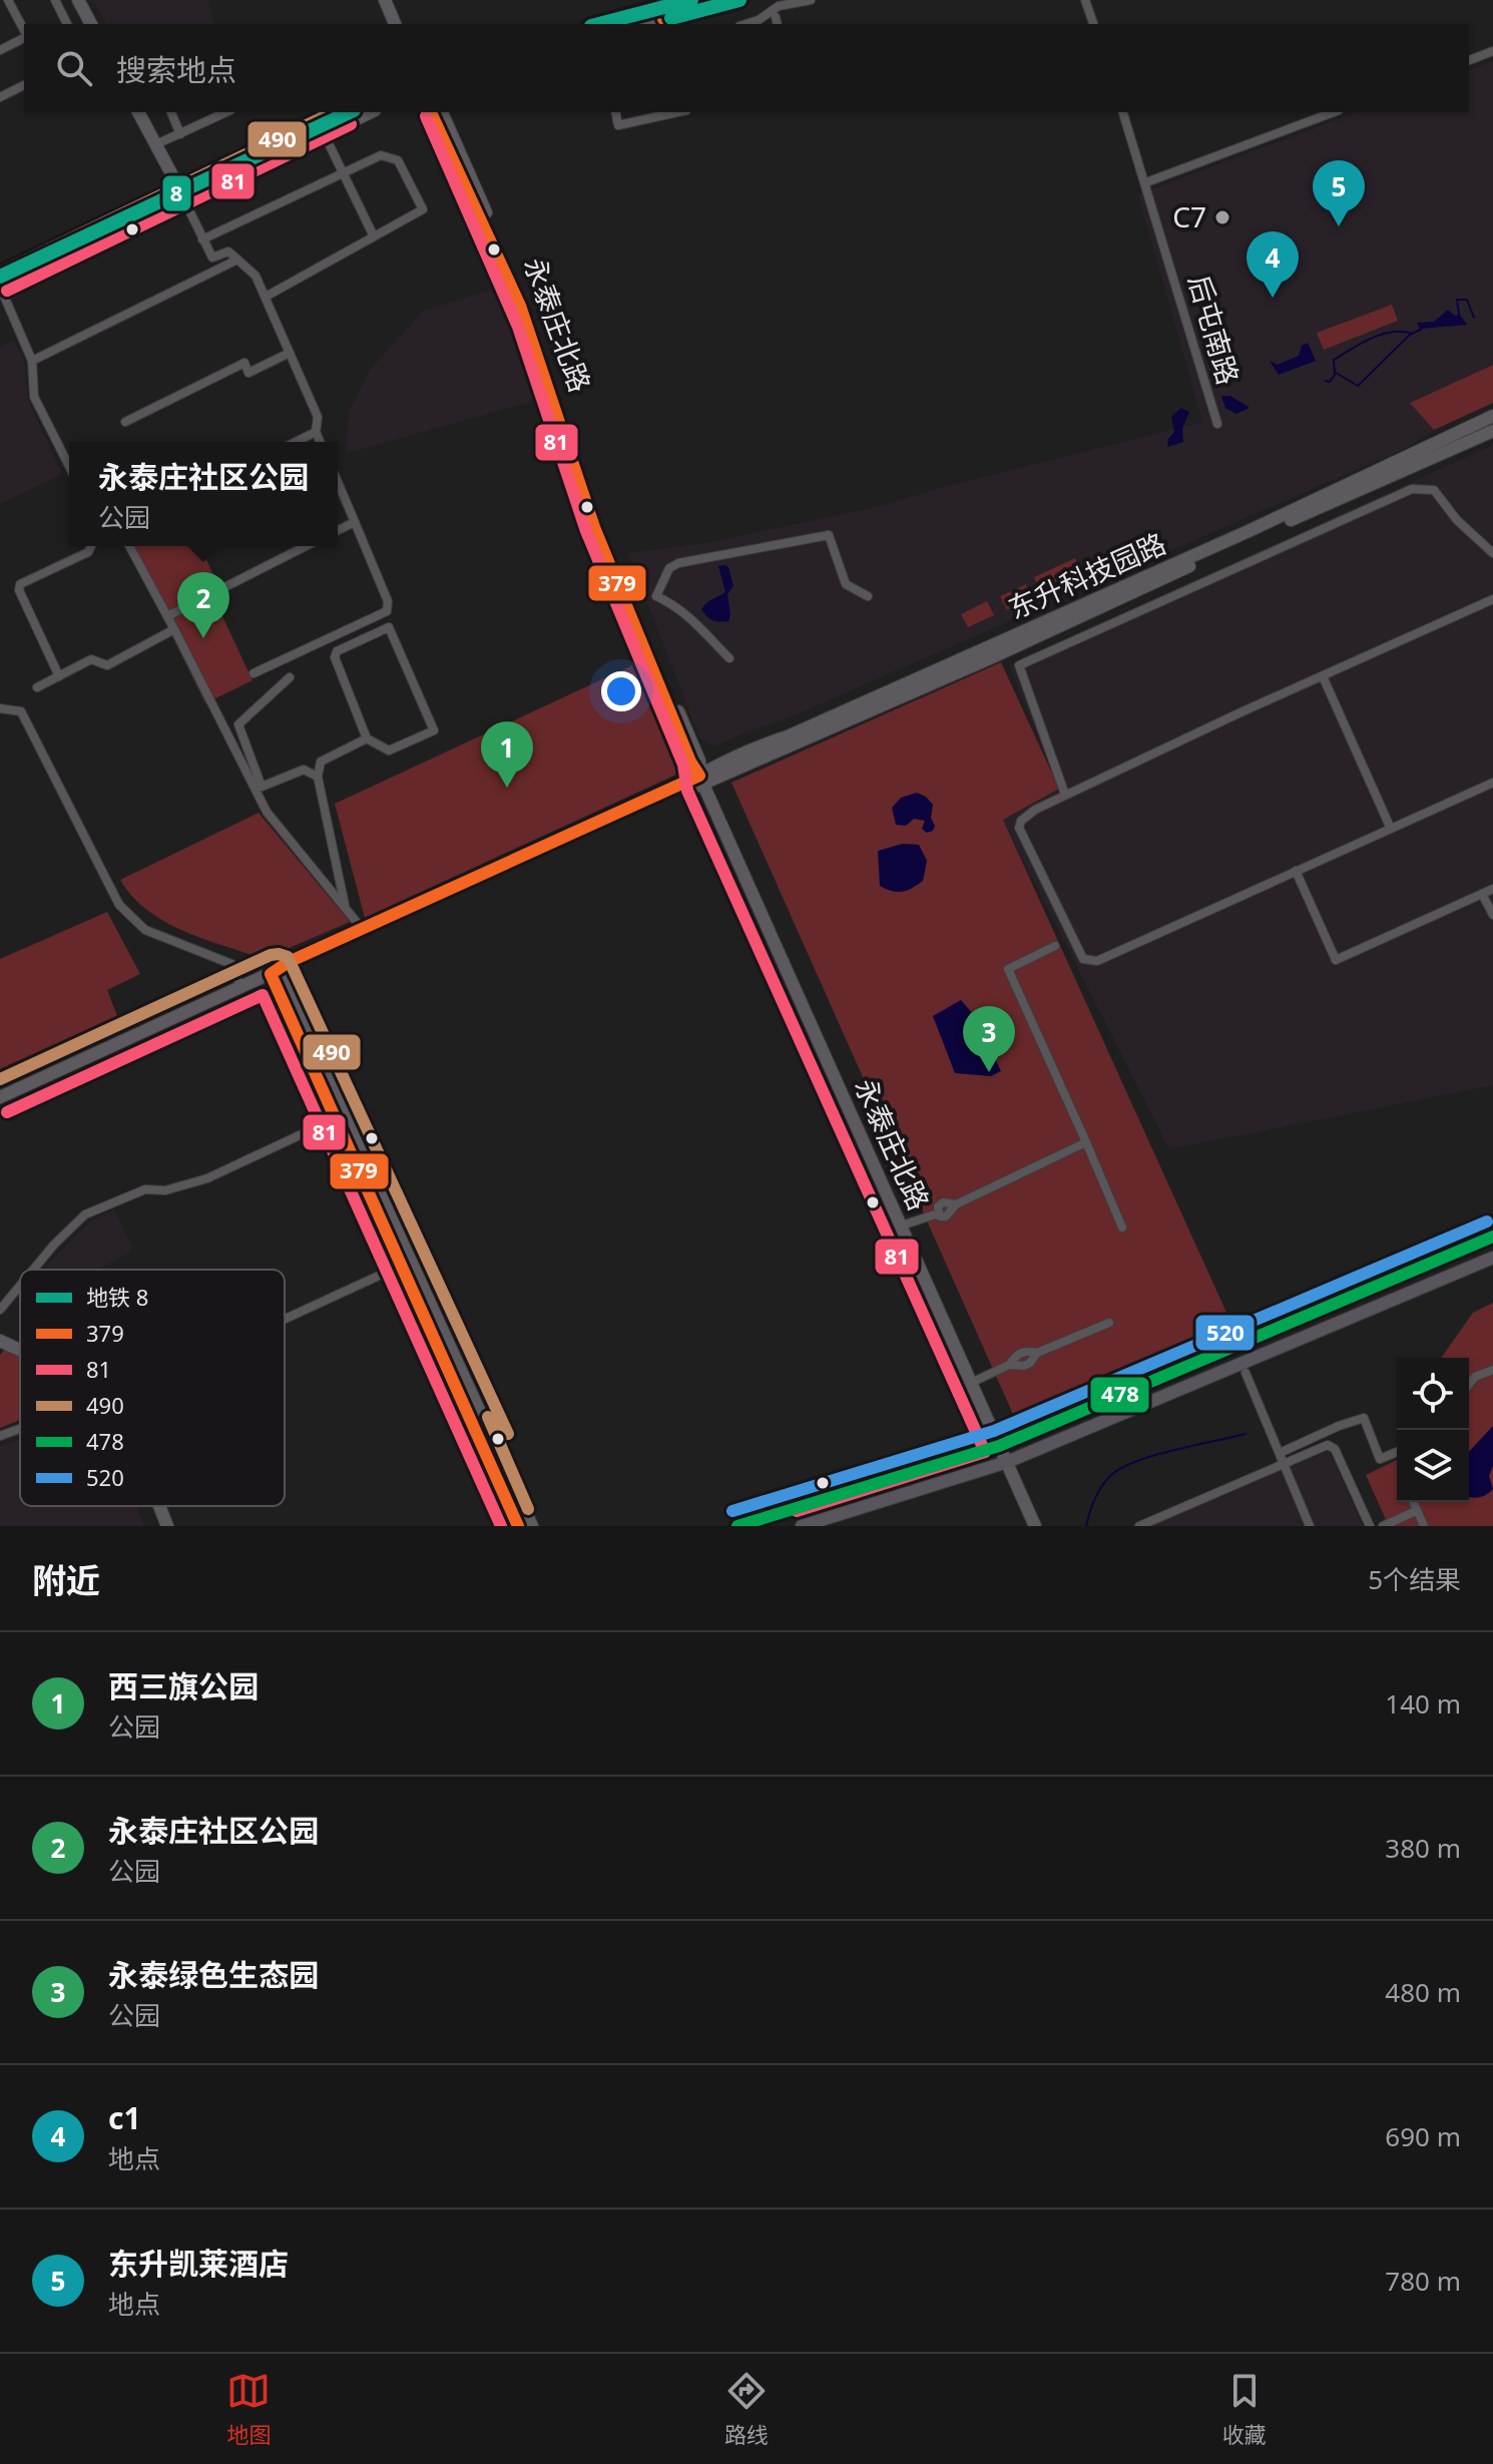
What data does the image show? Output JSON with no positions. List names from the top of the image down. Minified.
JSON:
{"streets":{"street":["永泰庄北路","后屯南路","东升科技园路"]},"crossings":[["永泰庄北路","东升科技园路"]],"places":["C7"],"lines":["metro line 8","transit line 379","transit line 490","transit line 81","transit line 520","transit line 478"],"legend":["地铁 8","379","81","490","478","520"],"page":{"search":"搜索地点","pins":["5","4","2","1","3"],"popup":["永泰庄社区公园","公园"],"heading":["附近","5个结果"],"list":[{"mark":"1","name":"西三旗公园","note":"公园","value":"140 m"},{"mark":"2","name":"永泰庄社区公园","note":"公园","value":"380 m"},{"mark":"3","name":"永泰绿色生态园","note":"公园","value":"480 m"},{"mark":"4","name":"c1","note":"地点","value":"690 m"},{"mark":"5","name":"东升凯莱酒店","note":"地点","value":"780 m"}],"nav":["地图","路线","收藏"]}}
